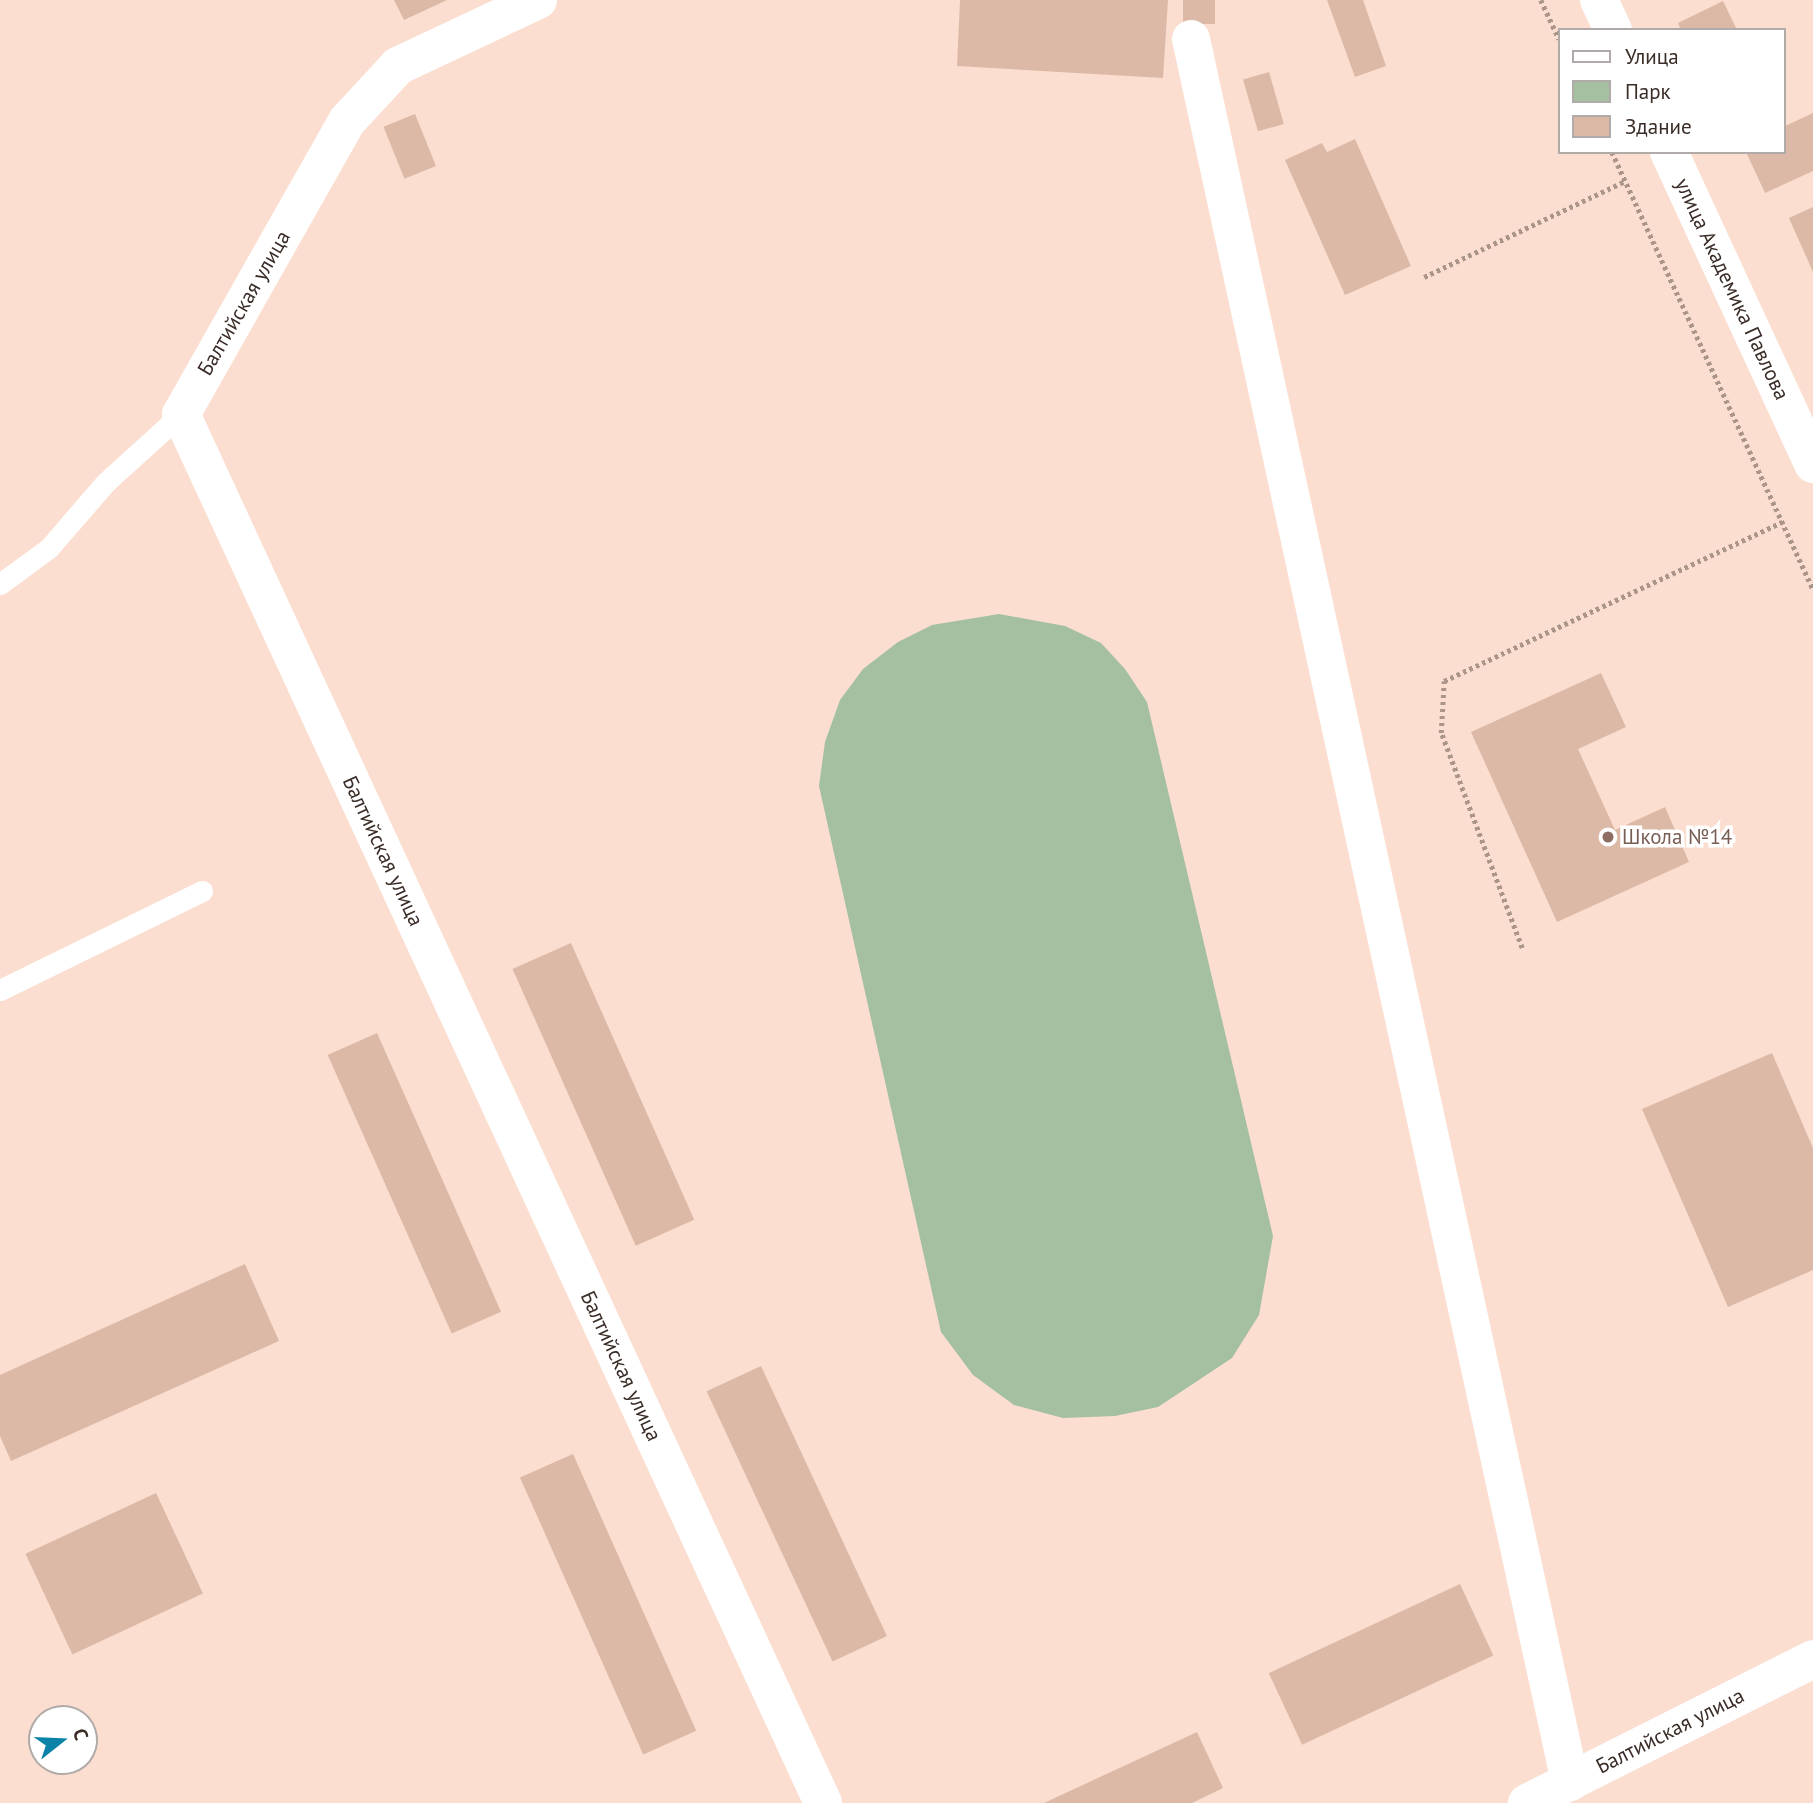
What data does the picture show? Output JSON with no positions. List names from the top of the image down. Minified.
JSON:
{"streets":{"street":["улица Академика Павлова","Балтийская улица"]},"places":["Школа №14"],"legend":["Улица","Парк","Здание"],"north":"right"}
